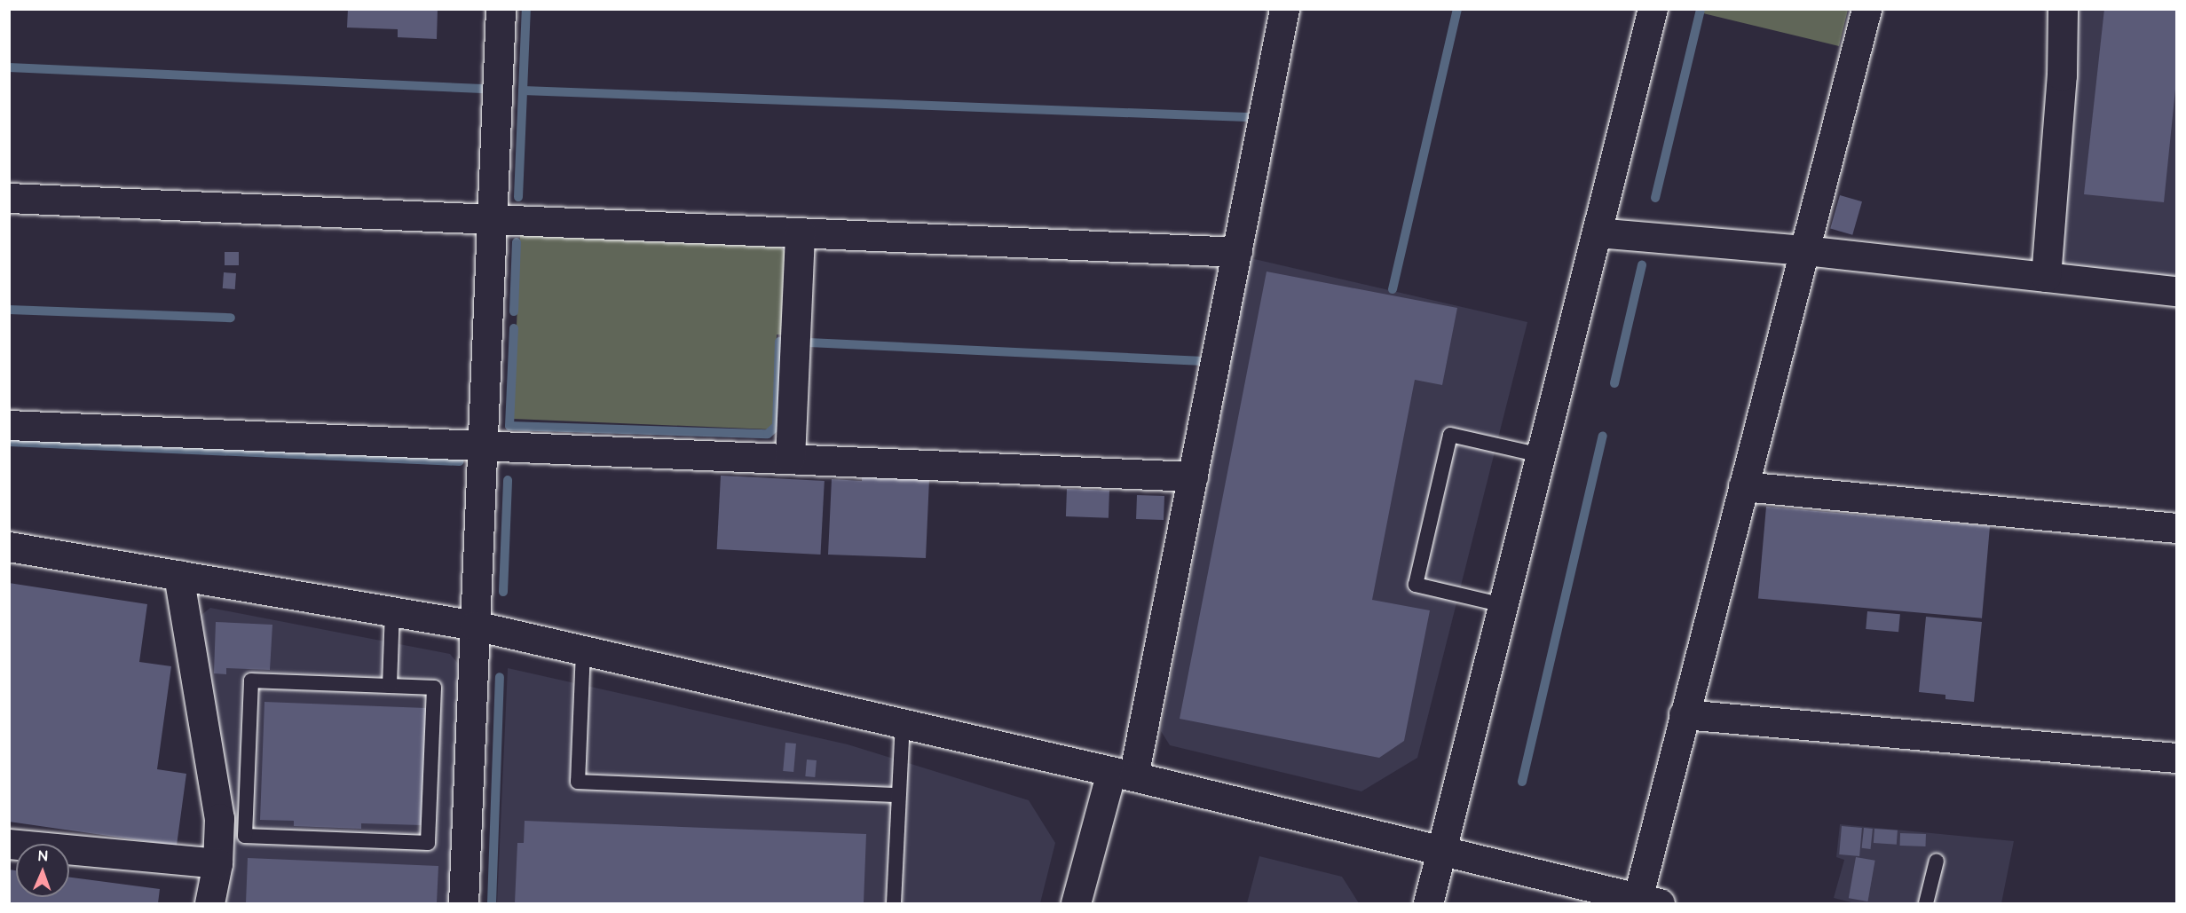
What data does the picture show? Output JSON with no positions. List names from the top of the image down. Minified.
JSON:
{"north":"top"}
